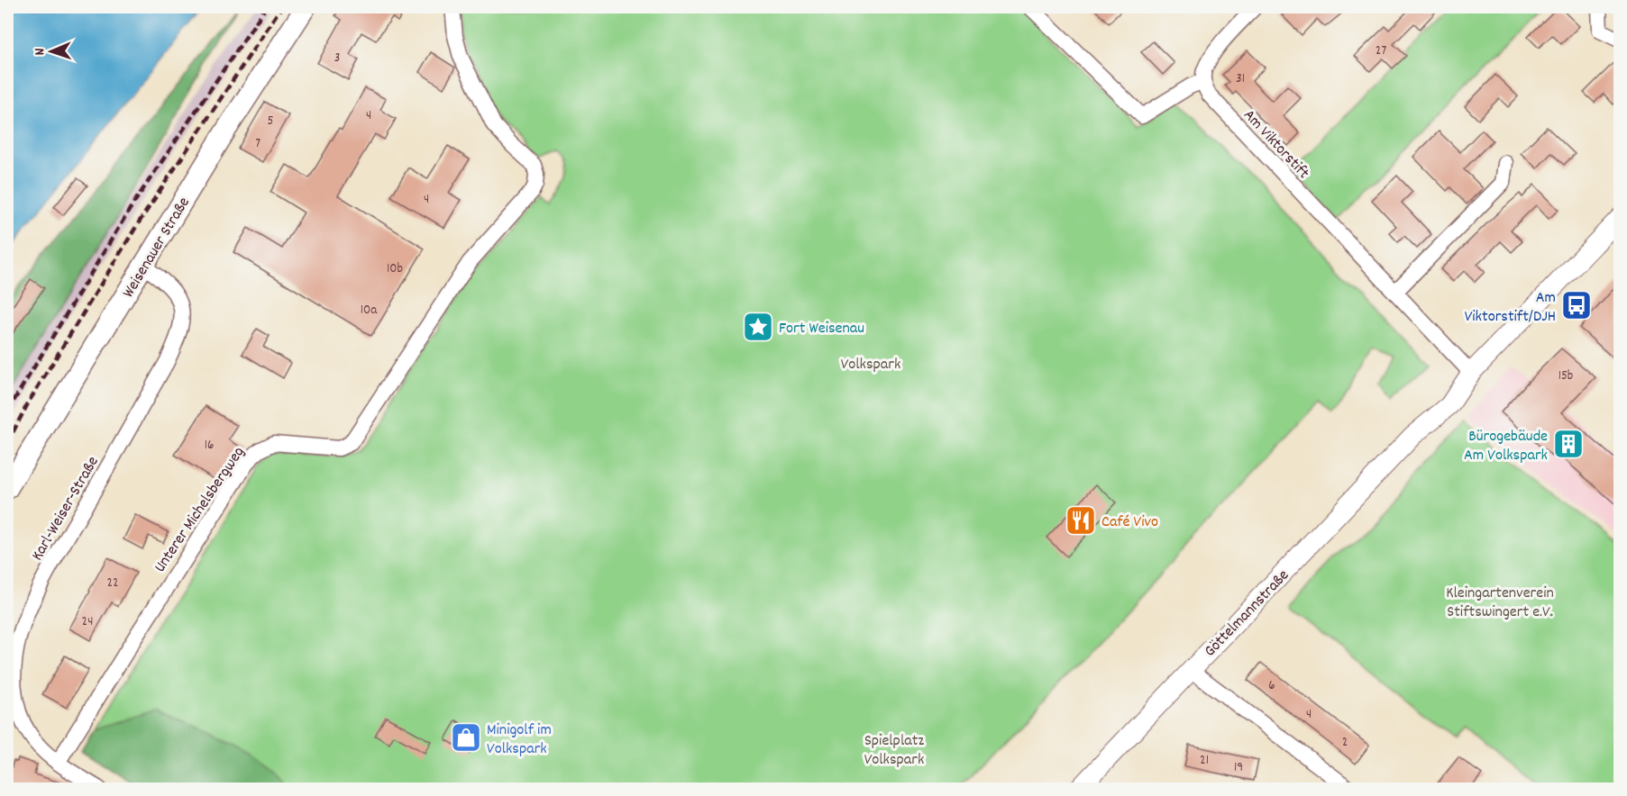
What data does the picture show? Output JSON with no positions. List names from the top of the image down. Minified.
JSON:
{"streets":{"main road":["Weisenauer Straße"],"street":["Am Viktorstift","Karl-Weiser-Straße","Unterer Michelsbergweg","Göttelmannstraße"]},"crossings":[["Am Viktorstift","Göttelmannstraße"],["Weisenauer Straße","Karl-Weiser-Straße"],["Karl-Weiser-Straße","Unterer Michelsbergweg"]],"parks":["Volkspark","Kleingartenverein Stiftswingert e.V.","Spielplatz Volkspark"],"places":{"bus stop":["Am Viktorstift/DJH"],"place":["Fort Weisenau"],"building":["Bürogebäude Am Volkspark"],"restaurant":["Café Vivo"],"shop":["Minigolf im Volkspark"]},"house_numbers":["27","3","31","4","5","7","4","10b","10a","15b","16","22","24","6","4","2","21","19"],"north":"left"}
